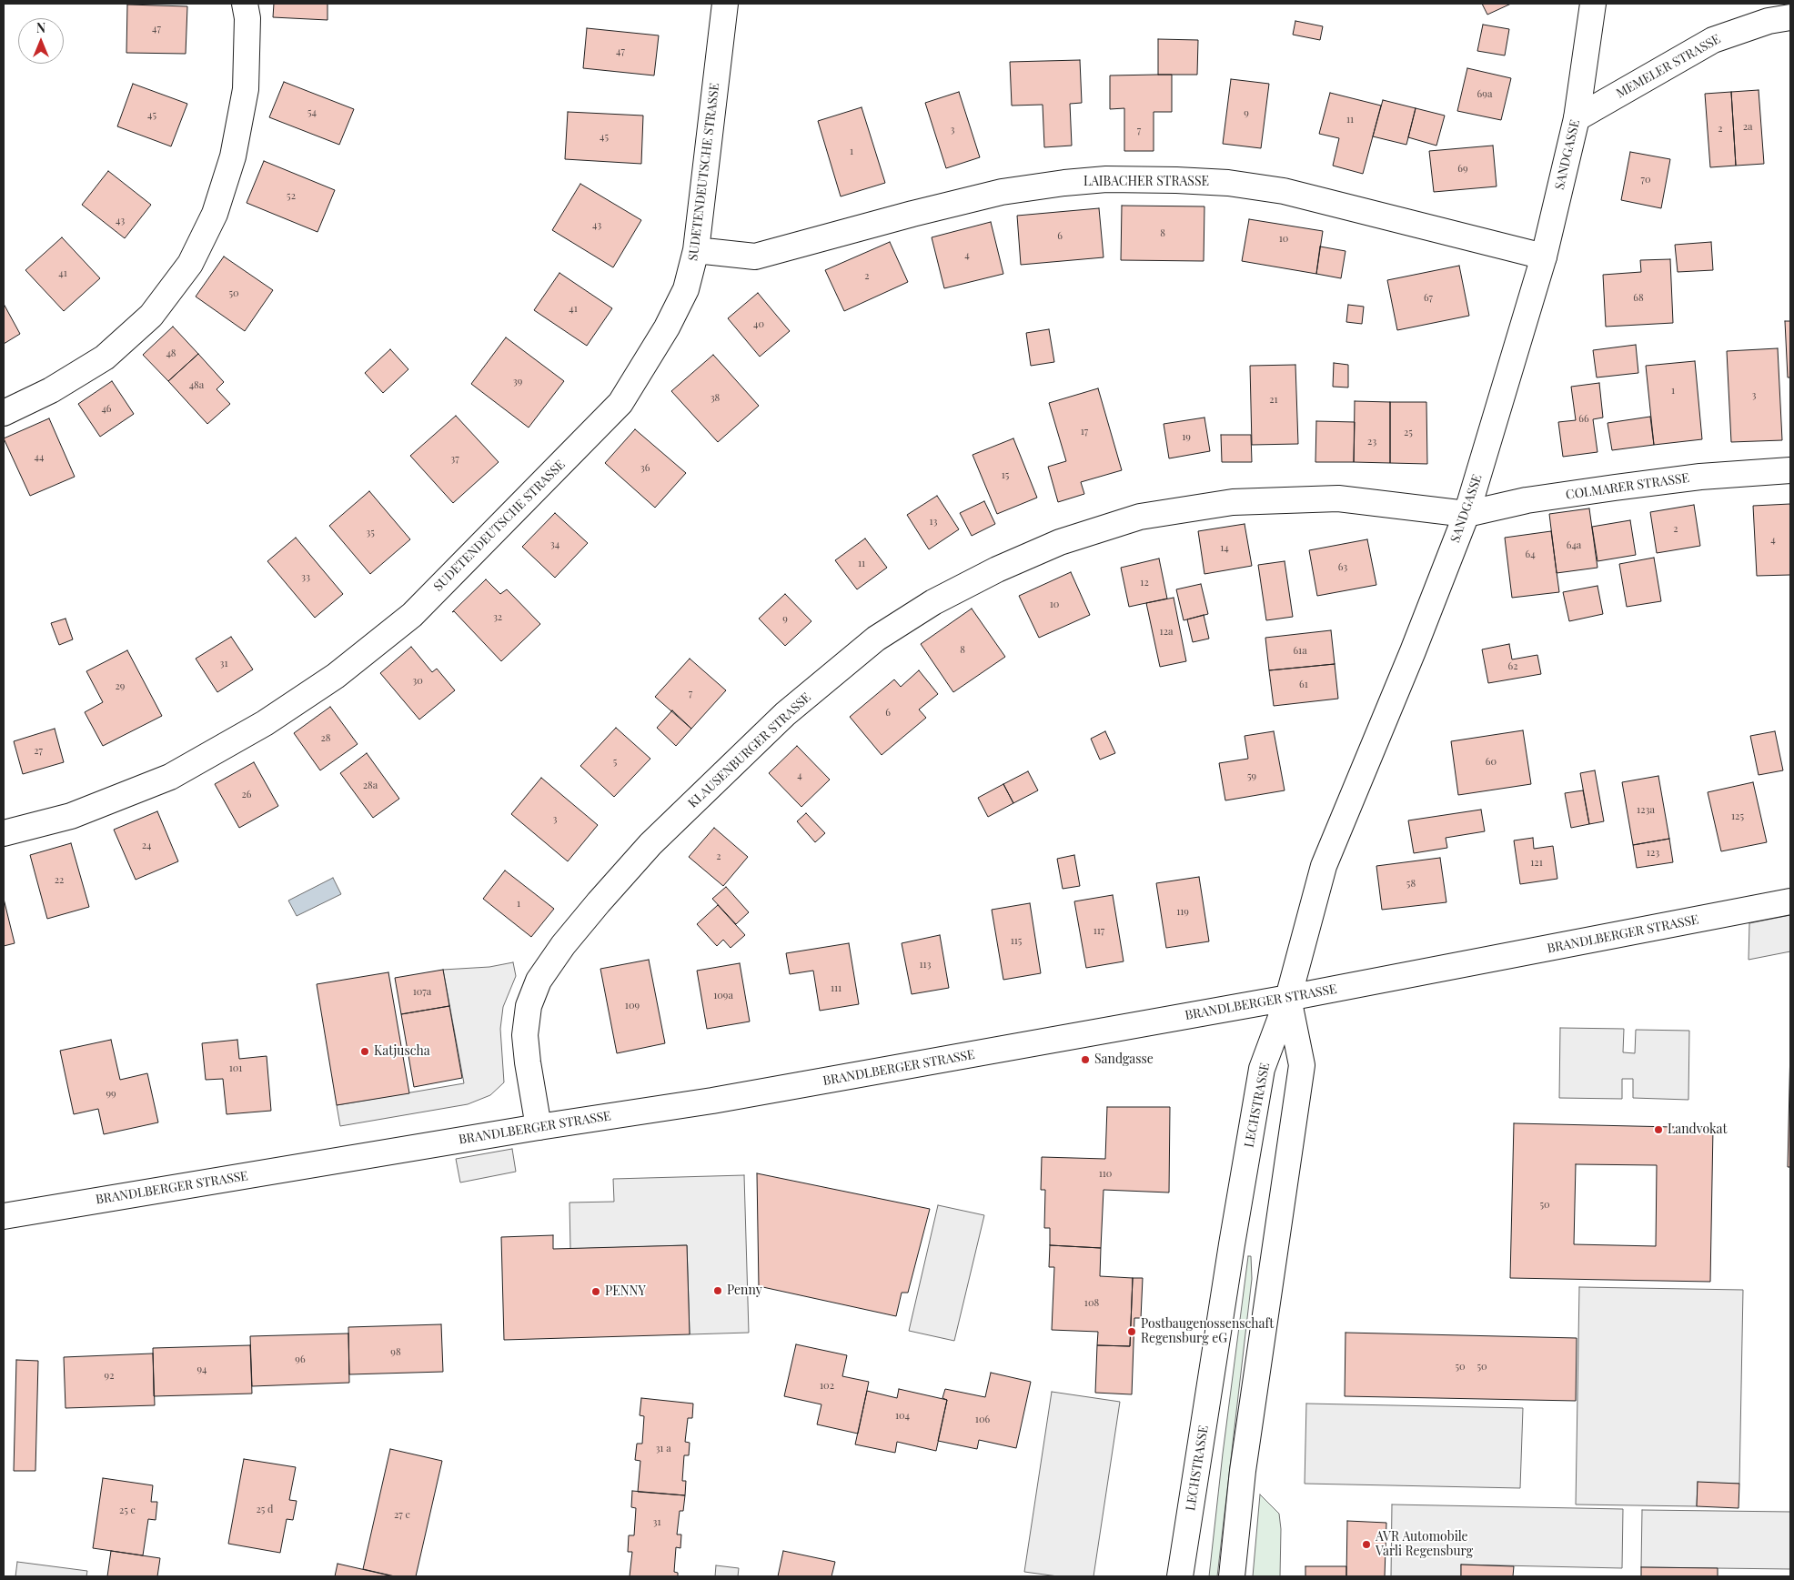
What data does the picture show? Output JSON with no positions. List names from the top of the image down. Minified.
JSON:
{"streets":{"street":["MEMELER STRASSE","SANDGASSE","SUDETENDEUTSCHE STRASSE","LAIBACHER STRASSE","COLMARER STRASSE","KLAUSENBURGER STRASSE","BRANDLBERGER STRASSE","LECHSTRASSE"]},"crossings":[["MEMELER STRASSE","SANDGASSE"],["SANDGASSE","LAIBACHER STRASSE"],["SANDGASSE","COLMARER STRASSE"],["SANDGASSE","KLAUSENBURGER STRASSE"],["SANDGASSE","BRANDLBERGER STRASSE"],["SANDGASSE","LECHSTRASSE"],["SUDETENDEUTSCHE STRASSE","LAIBACHER STRASSE"],["COLMARER STRASSE","KLAUSENBURGER STRASSE"],["KLAUSENBURGER STRASSE","BRANDLBERGER STRASSE"],["BRANDLBERGER STRASSE","LECHSTRASSE"]],"places":["Katjuscha","Sandgasse","Landvokat","Penny","PENNY","Postbaugenossenschaft Regensburg eG","AVR Automobile Varli Regensburg"],"house_numbers":["47","47","69a","54","9","45","11","2a","2","3","7","45","1","69","70","52","43","43","8","6","10","4","41","2","50","67","68","41","40","48","39","48a","1","3","38","21","46","66","17","25","19","23","44","37","36","15","13","2","35","4","34","64a","14","64","11","63","33","12","10","32","9","12a","8","61a","31","62","30","61","29","7","6","28","27","5","60","4","59","28a","26","123a","125","3","24","123","2","121","22","58","1","119","117","115","113","111","107a","109a","109","101","99","110","50","108","98","96","50","50","94","92","102","104","106","31 a","25 d","25 c","27 c","31"],"north":"top"}
